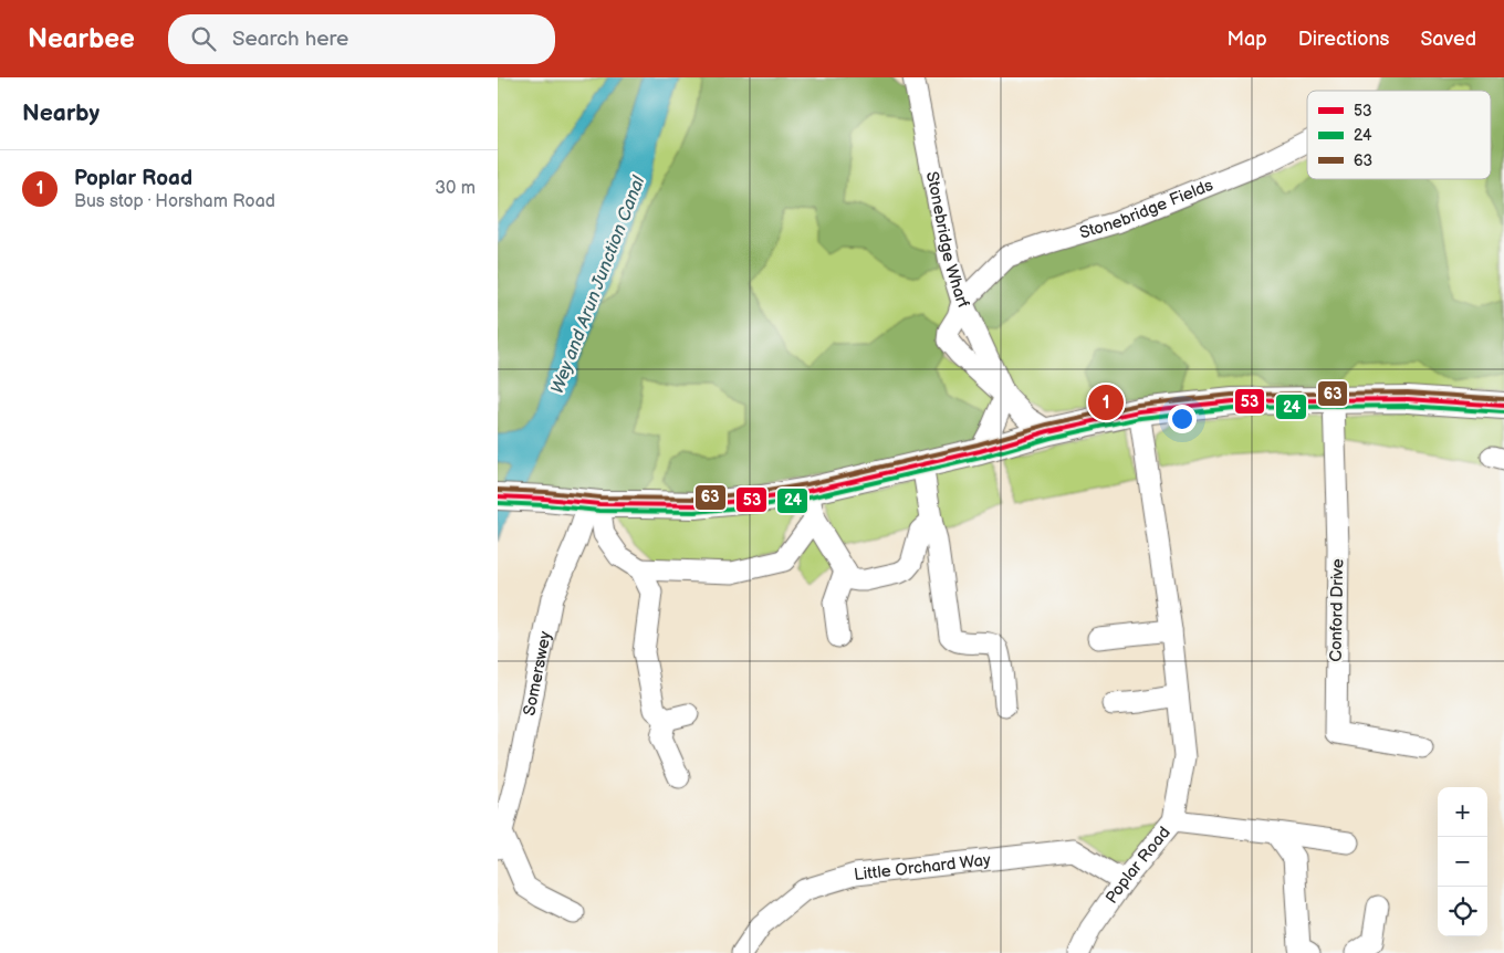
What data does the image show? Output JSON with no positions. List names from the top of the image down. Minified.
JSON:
{"streets":{"street":["Stonebridge Fields","Stonebridge Wharf","Conford Drive","Somerswey","Poplar Road","Little Orchard Way"]},"crossings":[["Stonebridge Fields","Stonebridge Wharf"],["Poplar Road","Little Orchard Way"]],"water":["Wey and Arun Junction Canal"],"lines":["transit line 63","transit line 53","transit line 24"],"legend":["53","24","63"],"page":{"header":"Nearbee","search":"Search here","nav":["Map","Directions","Saved"],"heading":"Nearby","list":[{"mark":"1","name":"Poplar Road","note":"Bus stop · Horsham Road","value":"30 m"}],"pins":"1","map_buttons":["+","−"]}}
